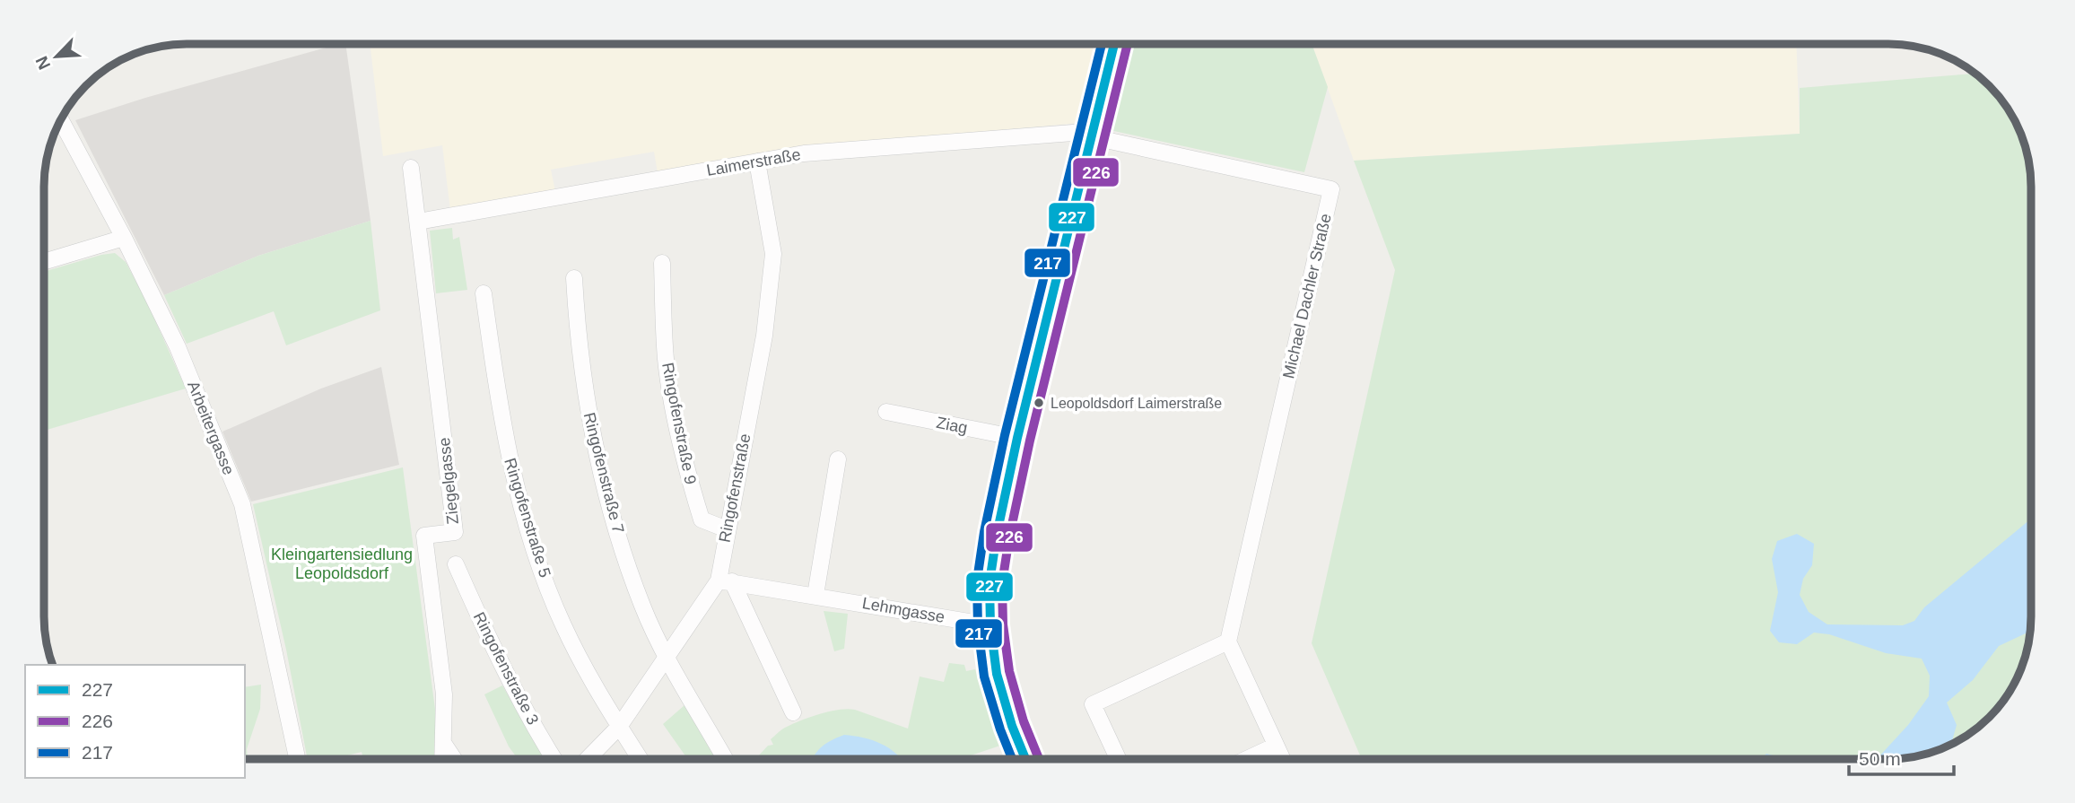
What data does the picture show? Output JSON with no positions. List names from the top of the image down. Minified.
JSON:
{"streets":{"street":["Laimerstraße","Michael Dachler Straße","Ringofenstraße 9","Ziag","Arbeitergasse","Ringofenstraße 7","Ziegelgasse","Ringofenstraße","Ringofenstraße 5","Lehmgasse","Ringofenstraße 3"]},"crossings":[["Laimerstraße","Michael Dachler Straße"],["Laimerstraße","Ziegelgasse"],["Laimerstraße","Ringofenstraße"],["Ringofenstraße 9","Ringofenstraße"],["Ringofenstraße 7","Ringofenstraße"],["Ringofenstraße","Ringofenstraße 5"],["Ringofenstraße","Lehmgasse"]],"parks":["Kleingartensiedlung Leopoldsdorf"],"places":["Leopoldsdorf Laimerstraße"],"lines":["transit line 227","transit line 226","transit line 217"],"legend":["227","226","217"],"scale_bar":"50 m","north":"bottom left"}
